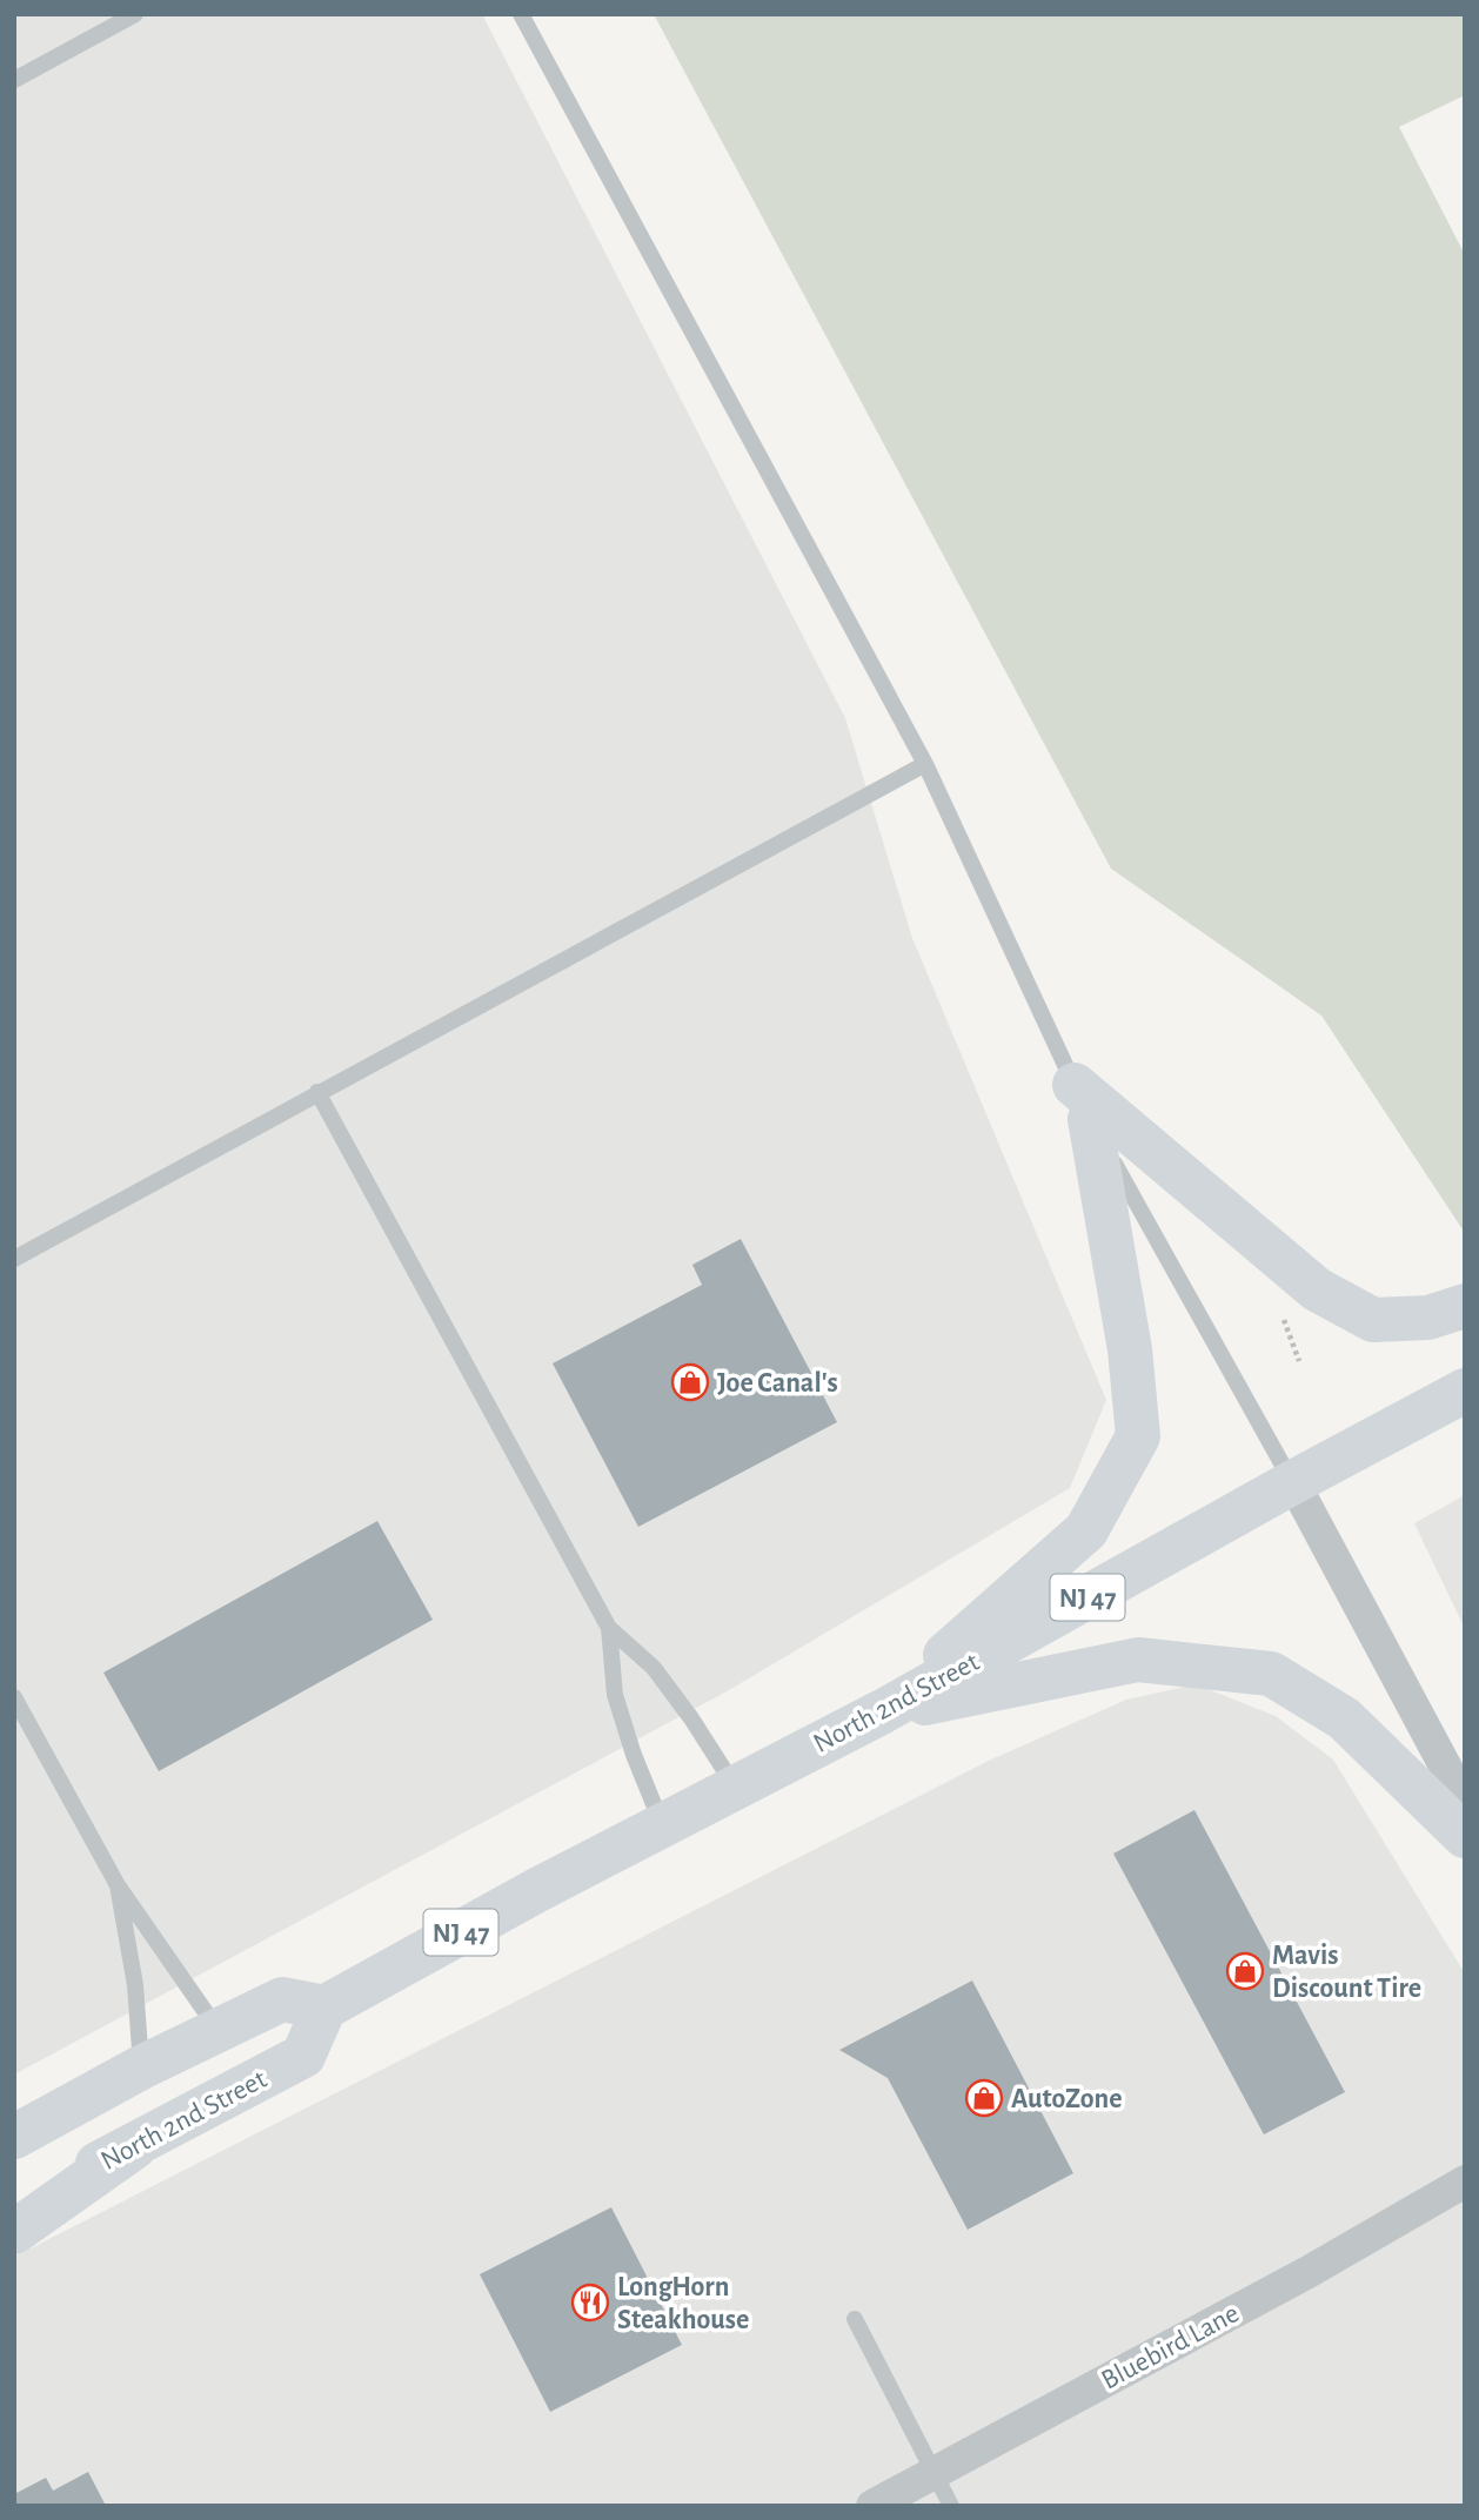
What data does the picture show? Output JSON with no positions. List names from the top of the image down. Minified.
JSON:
{"streets":{"main road":["NJ 47","North 2nd Street"],"street":["Bluebird Lane"]},"places":{"shop":["Joe Canal's","Mavis Discount Tire","AutoZone"],"restaurant":["LongHorn Steakhouse"]}}
